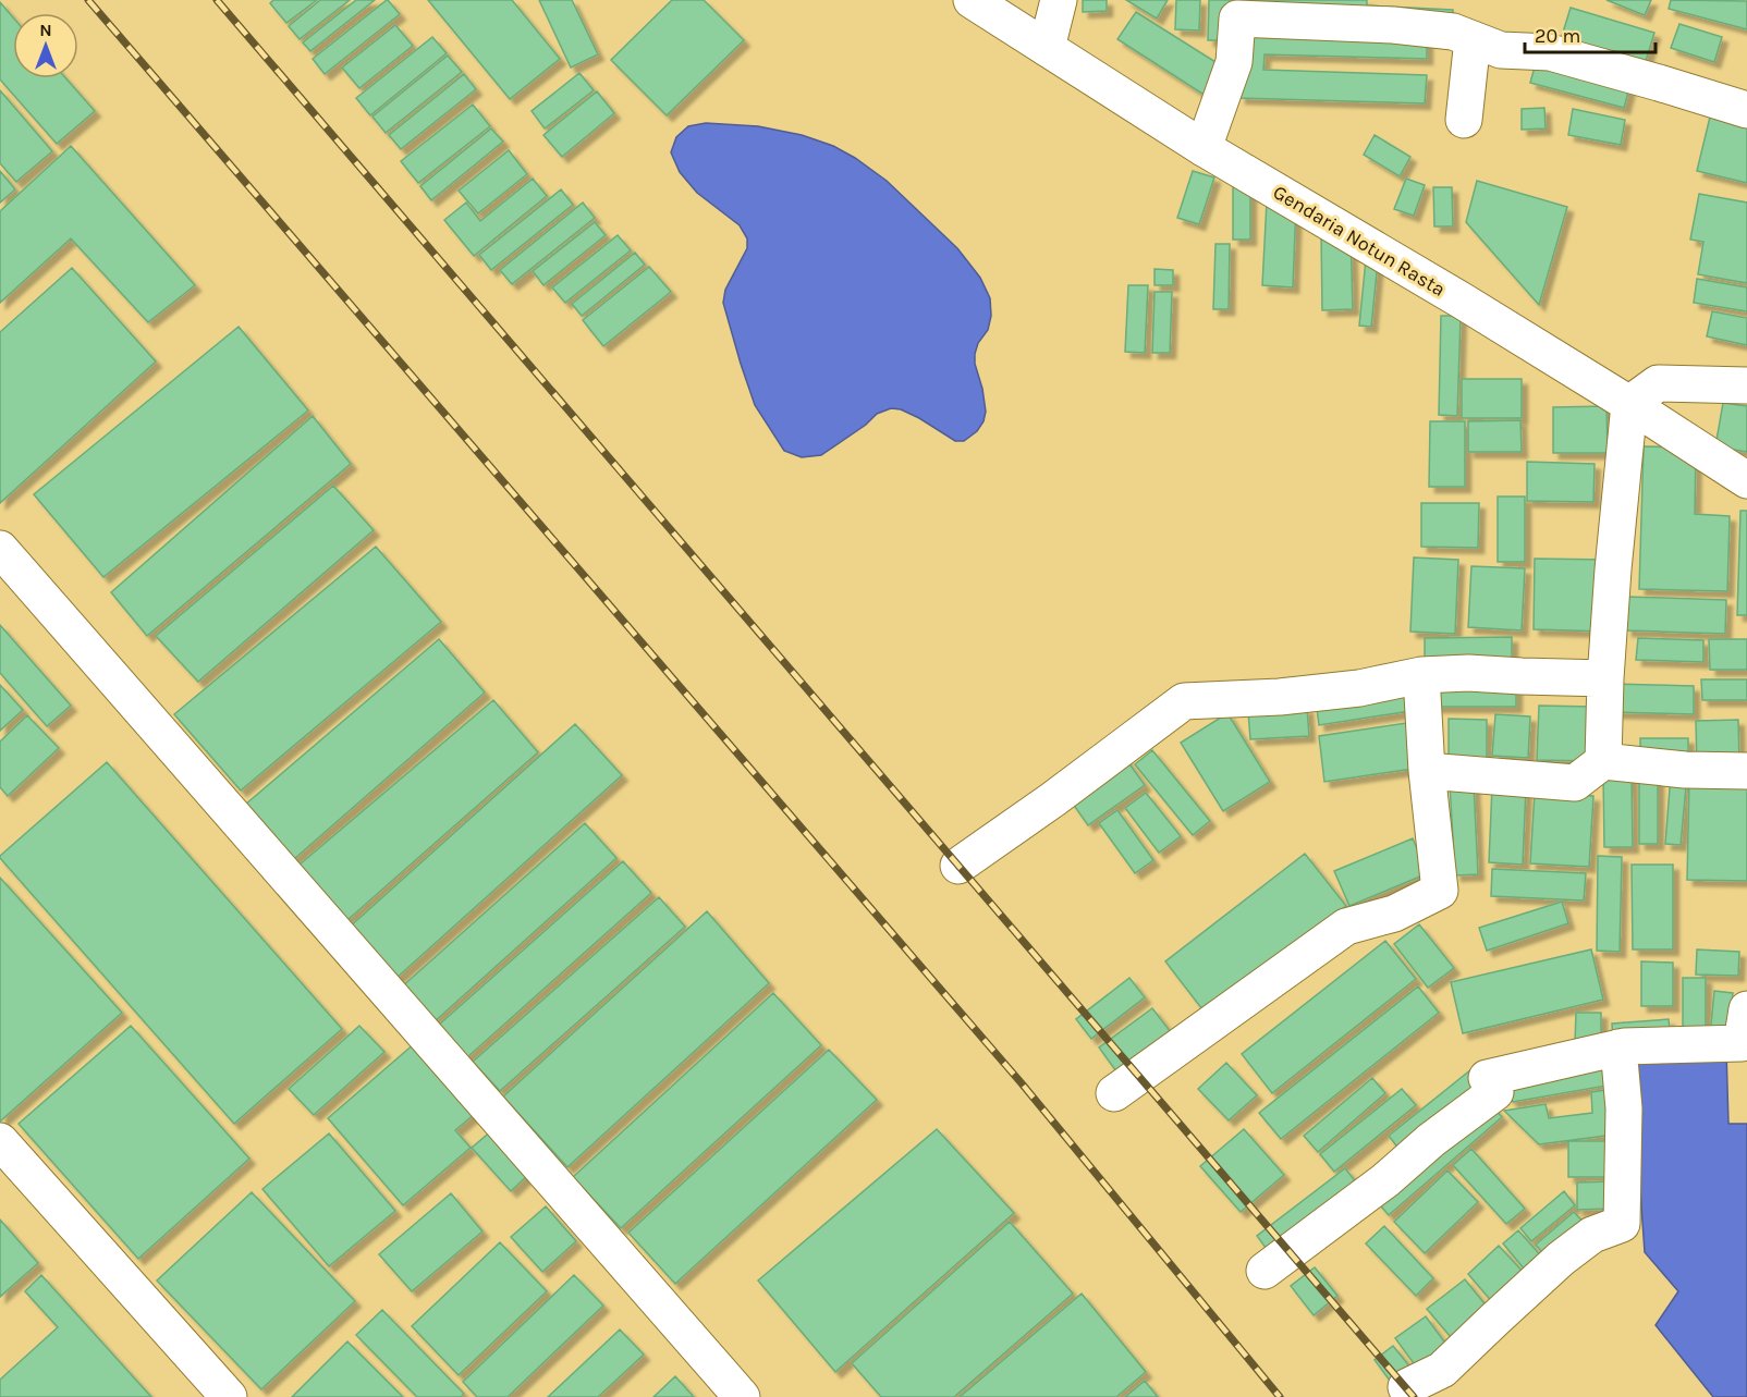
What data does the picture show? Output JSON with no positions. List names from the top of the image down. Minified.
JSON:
{"streets":{"street":["Gendaria Notun Rasta"]},"scale_bar":"20 m","north":"top"}
